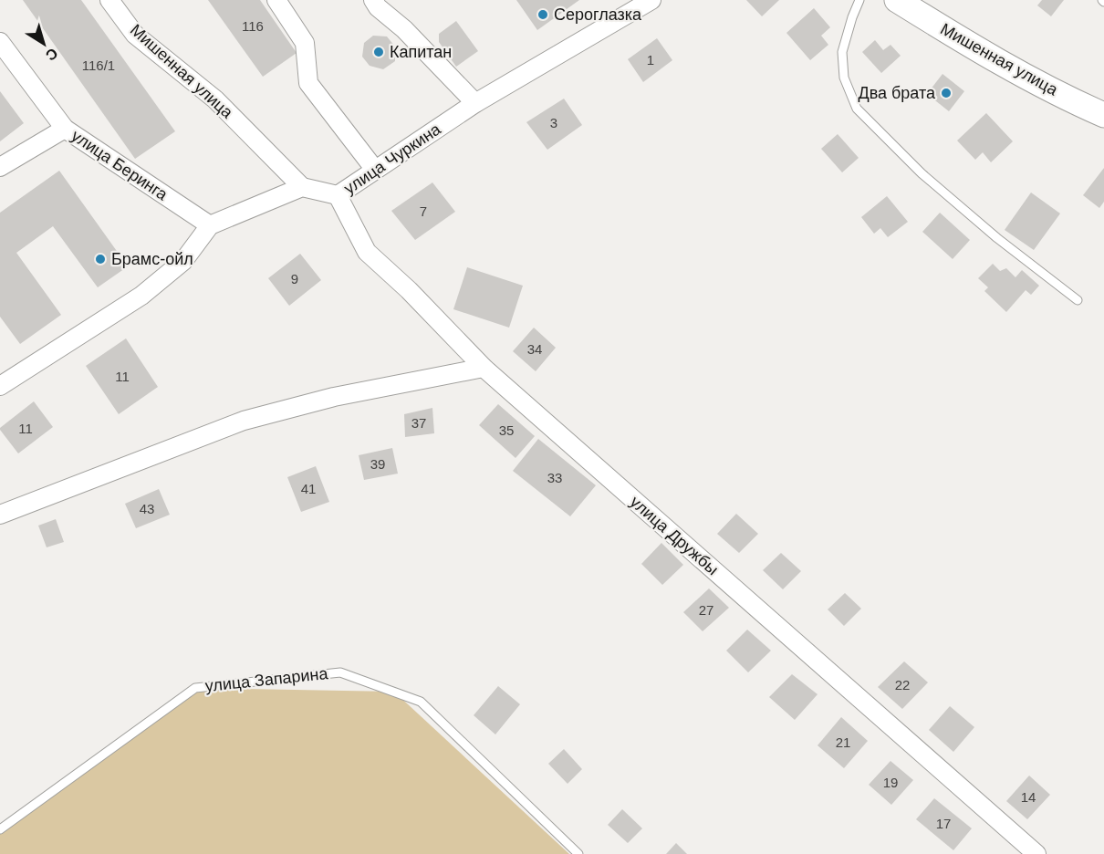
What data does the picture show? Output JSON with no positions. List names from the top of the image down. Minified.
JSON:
{"streets":{"main road":["Мишенная улица"],"street":["улица Чуркина","улица Беринга","улица Дружбы"],"lane":["улица Запарина"]},"crossings":[["Мишенная улица","улица Чуркина"],["улица Чуркина","улица Дружбы"]],"places":["Сероглазка","Капитан","Два брата","Брамс-ойл"],"house_numbers":["116","1","116/1","3","7","9","34","11","37","11","35","39","33","41","43","27","22","21","19","14","17"],"north":"bottom right"}
